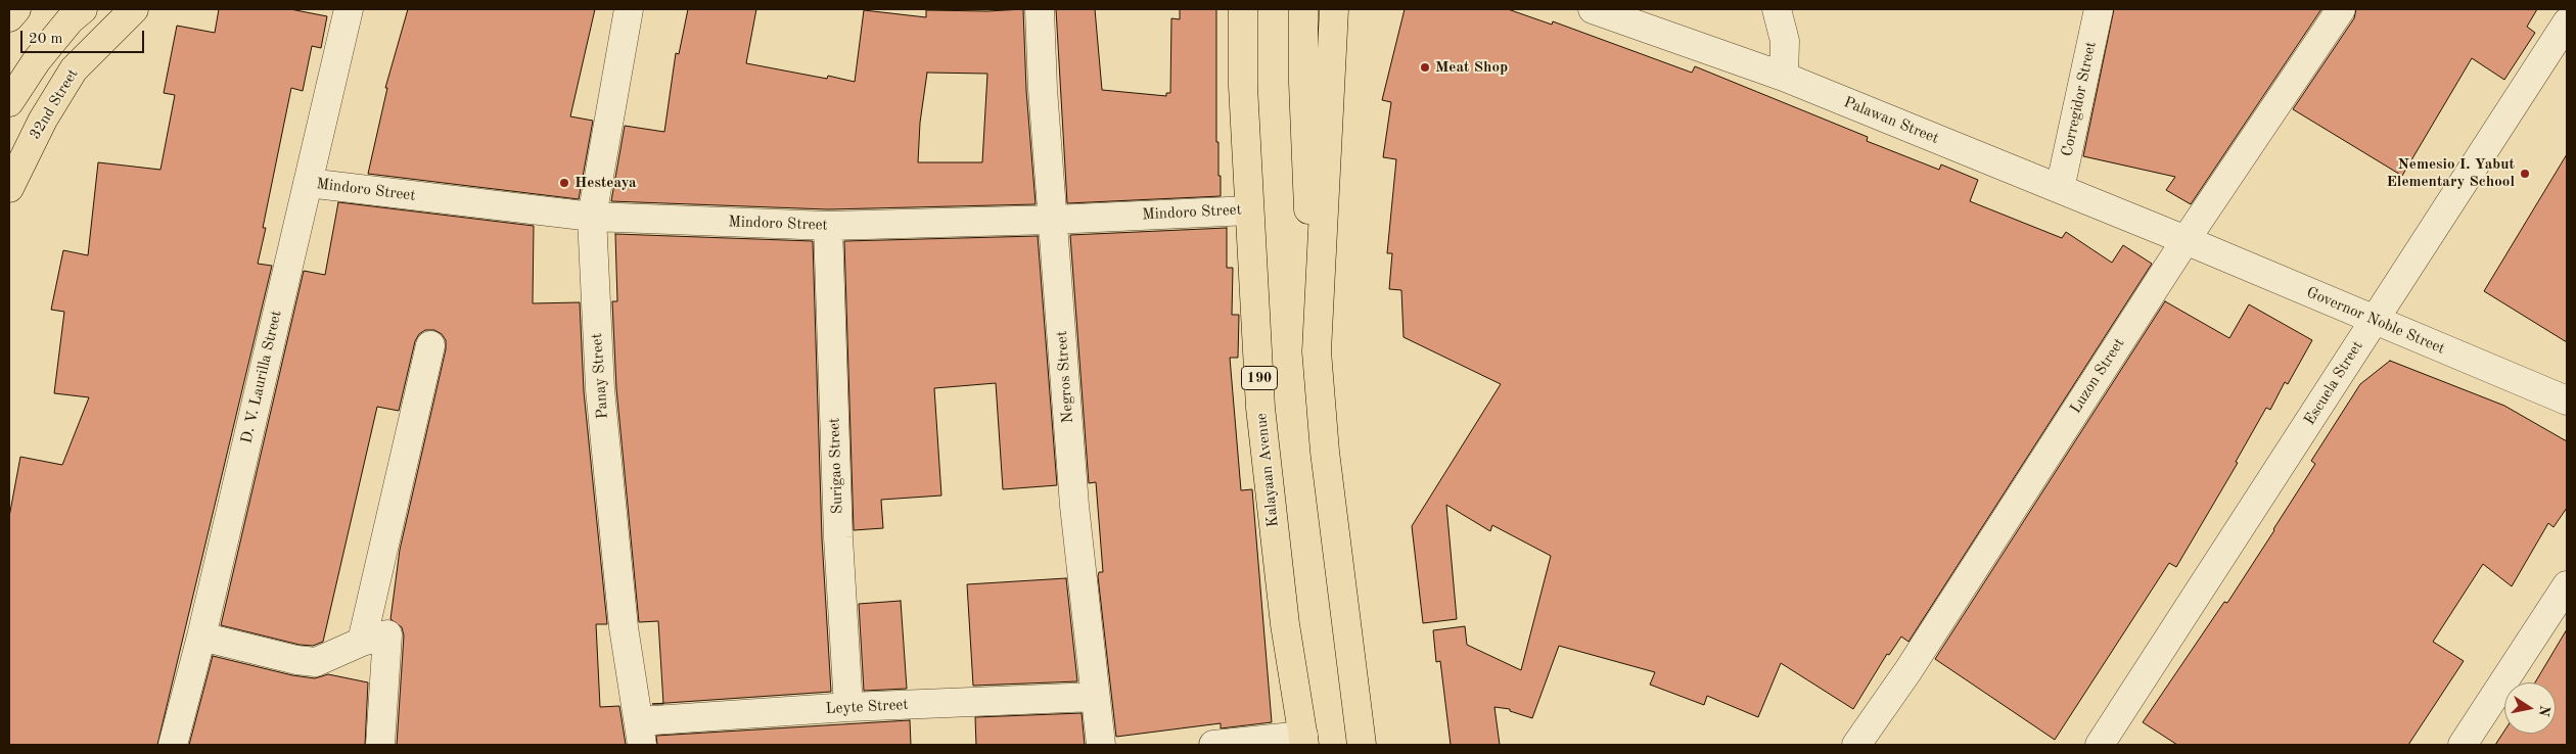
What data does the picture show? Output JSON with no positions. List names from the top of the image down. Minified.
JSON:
{"streets":{"main road":["32nd Street","190","Kalayaan Avenue"],"street":["Corregidor Street","Palawan Street","Mindoro Street","Governor Noble Street","Panay Street","Luzon Street","D. V. Laurilla Street","Negros Street","Escuela Street","Surigao Street","Leyte Street"]},"crossings":[["Corregidor Street","Palawan Street"],["Palawan Street","Governor Noble Street"],["Palawan Street","Luzon Street"],["Mindoro Street","Panay Street"],["Mindoro Street","D. V. Laurilla Street"],["Mindoro Street","Negros Street"],["Mindoro Street","Surigao Street"],["Mindoro Street","Kalayaan Avenue"],["Governor Noble Street","Luzon Street"],["Governor Noble Street","Escuela Street"],["Panay Street","Leyte Street"],["Negros Street","Leyte Street"],["Surigao Street","Leyte Street"]],"places":["Meat Shop","Nemesio I. Yabut Elementary School","Hesteaya"],"scale_bar":"20 m","north":"right"}
